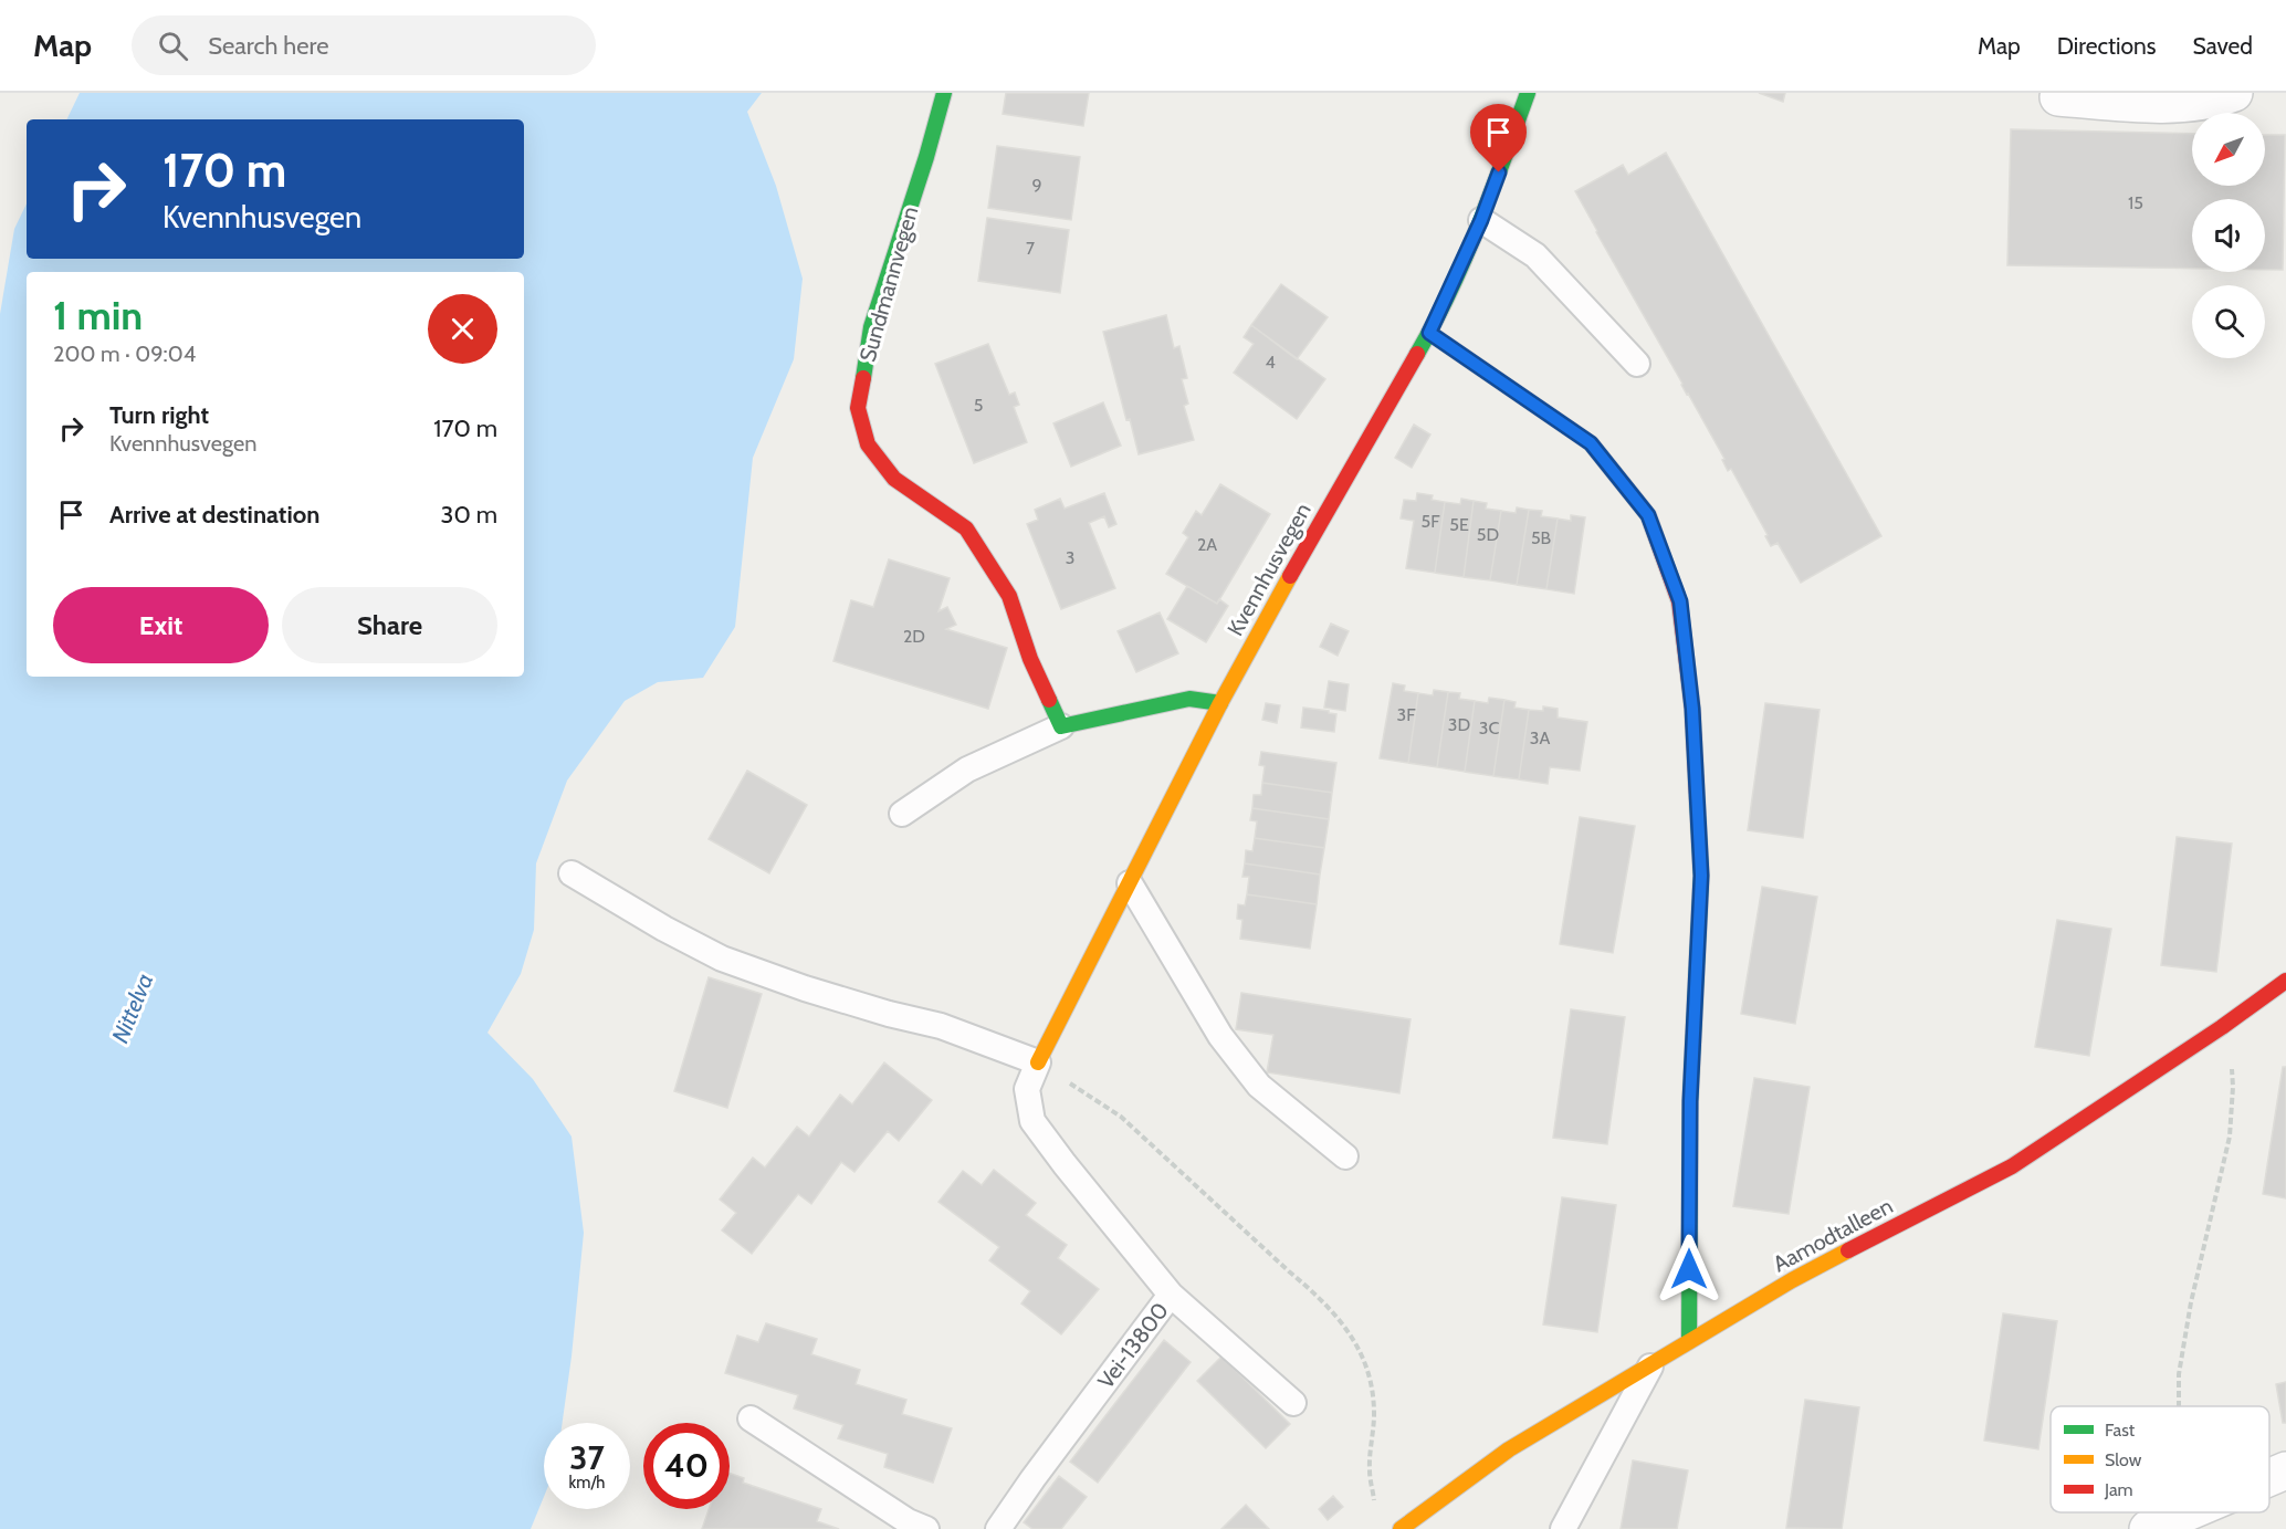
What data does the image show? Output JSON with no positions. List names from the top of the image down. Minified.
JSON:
{"streets":{"street":["Sundmannvegen","Kvennhusvegen","Aamodtalleen"],"lane":["Vei-13800"]},"crossings":[["Kvennhusvegen","Vei-13800"]],"water":["Nittelva"],"house_numbers":["9","15","7","4","5","5F","5E","5D","5B","2A","3","2D","3F","3D","3C","3A"],"legend":["Fast","Slow","Jam"],"north":"bottom left","page":{"header":"Map","search":"Search here","nav":["Map","Directions","Saved"],"turn":["170 m","Kvennhusvegen"],"heading":["1 min","200 m · 09:04"],"list":[{"name":"Turn right","note":"Kvennhusvegen","value":"170 m"},{"name":"Arrive at destination","value":"30 m"}],"buttons":["Exit","Share"],"speed":"37 km/h","limit":"40"}}
